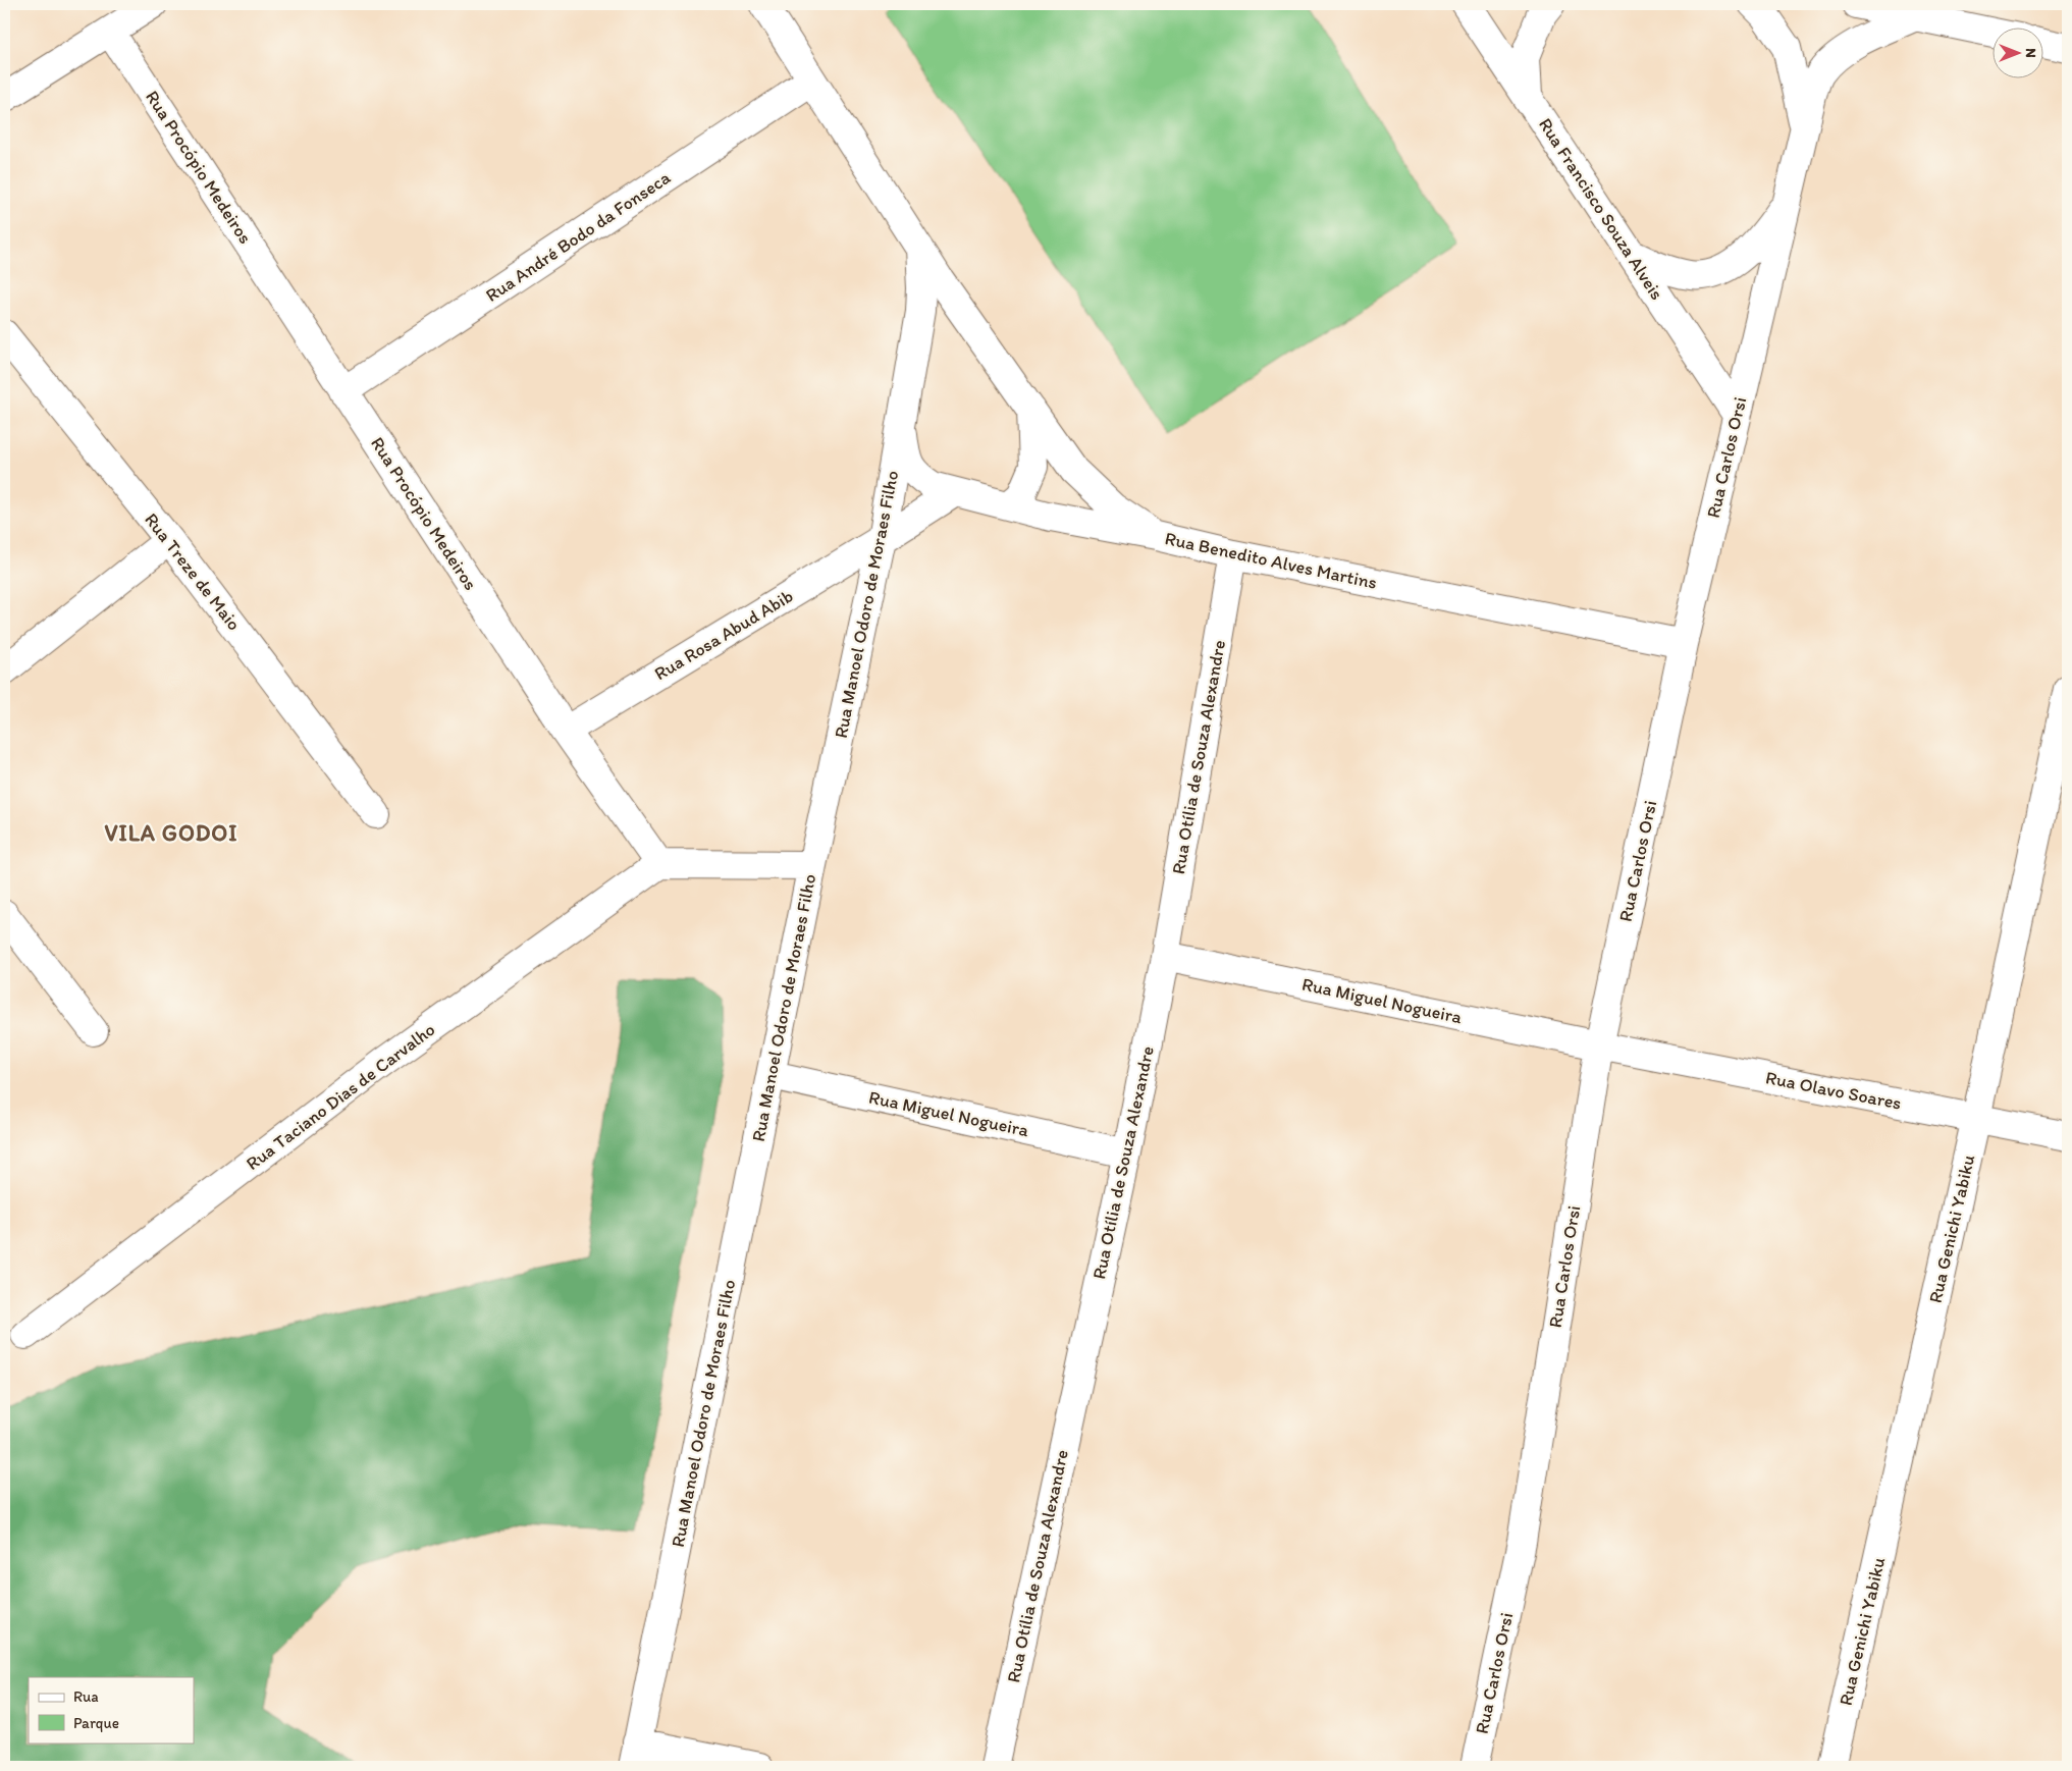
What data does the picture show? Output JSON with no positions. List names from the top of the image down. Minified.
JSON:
{"streets":{"street":["Rua Procópio Medeiros","Rua Francisco Souza Alveis","Rua André Bodo da Fonseca","Rua Carlos Orsi","Rua Benedito Alves Martins","Rua Treze de Maio","Rua Manoel Odoro de Moraes Filho","Rua Rosa Abud Abib","Rua Otília de Souza Alexandre","Rua Miguel Nogueira","Rua Olavo Soares","Rua Taciano Dias de Carvalho","Rua Genichi Yabiku"]},"crossings":[["Rua Procópio Medeiros","Rua André Bodo da Fonseca"],["Rua Procópio Medeiros","Rua Rosa Abud Abib"],["Rua Procópio Medeiros","Rua Taciano Dias de Carvalho"],["Rua Francisco Souza Alveis","Rua Carlos Orsi"],["Rua Carlos Orsi","Rua Benedito Alves Martins"],["Rua Carlos Orsi","Rua Miguel Nogueira"],["Rua Carlos Orsi","Rua Olavo Soares"],["Rua Benedito Alves Martins","Rua Manoel Odoro de Moraes Filho"],["Rua Benedito Alves Martins","Rua Rosa Abud Abib"],["Rua Benedito Alves Martins","Rua Otília de Souza Alexandre"],["Rua Manoel Odoro de Moraes Filho","Rua Rosa Abud Abib"],["Rua Manoel Odoro de Moraes Filho","Rua Miguel Nogueira"],["Rua Otília de Souza Alexandre","Rua Miguel Nogueira"],["Rua Miguel Nogueira","Rua Olavo Soares"],["Rua Olavo Soares","Rua Genichi Yabiku"]],"districts":["VILA GODOI"],"legend":["Rua","Parque"],"north":"right"}
